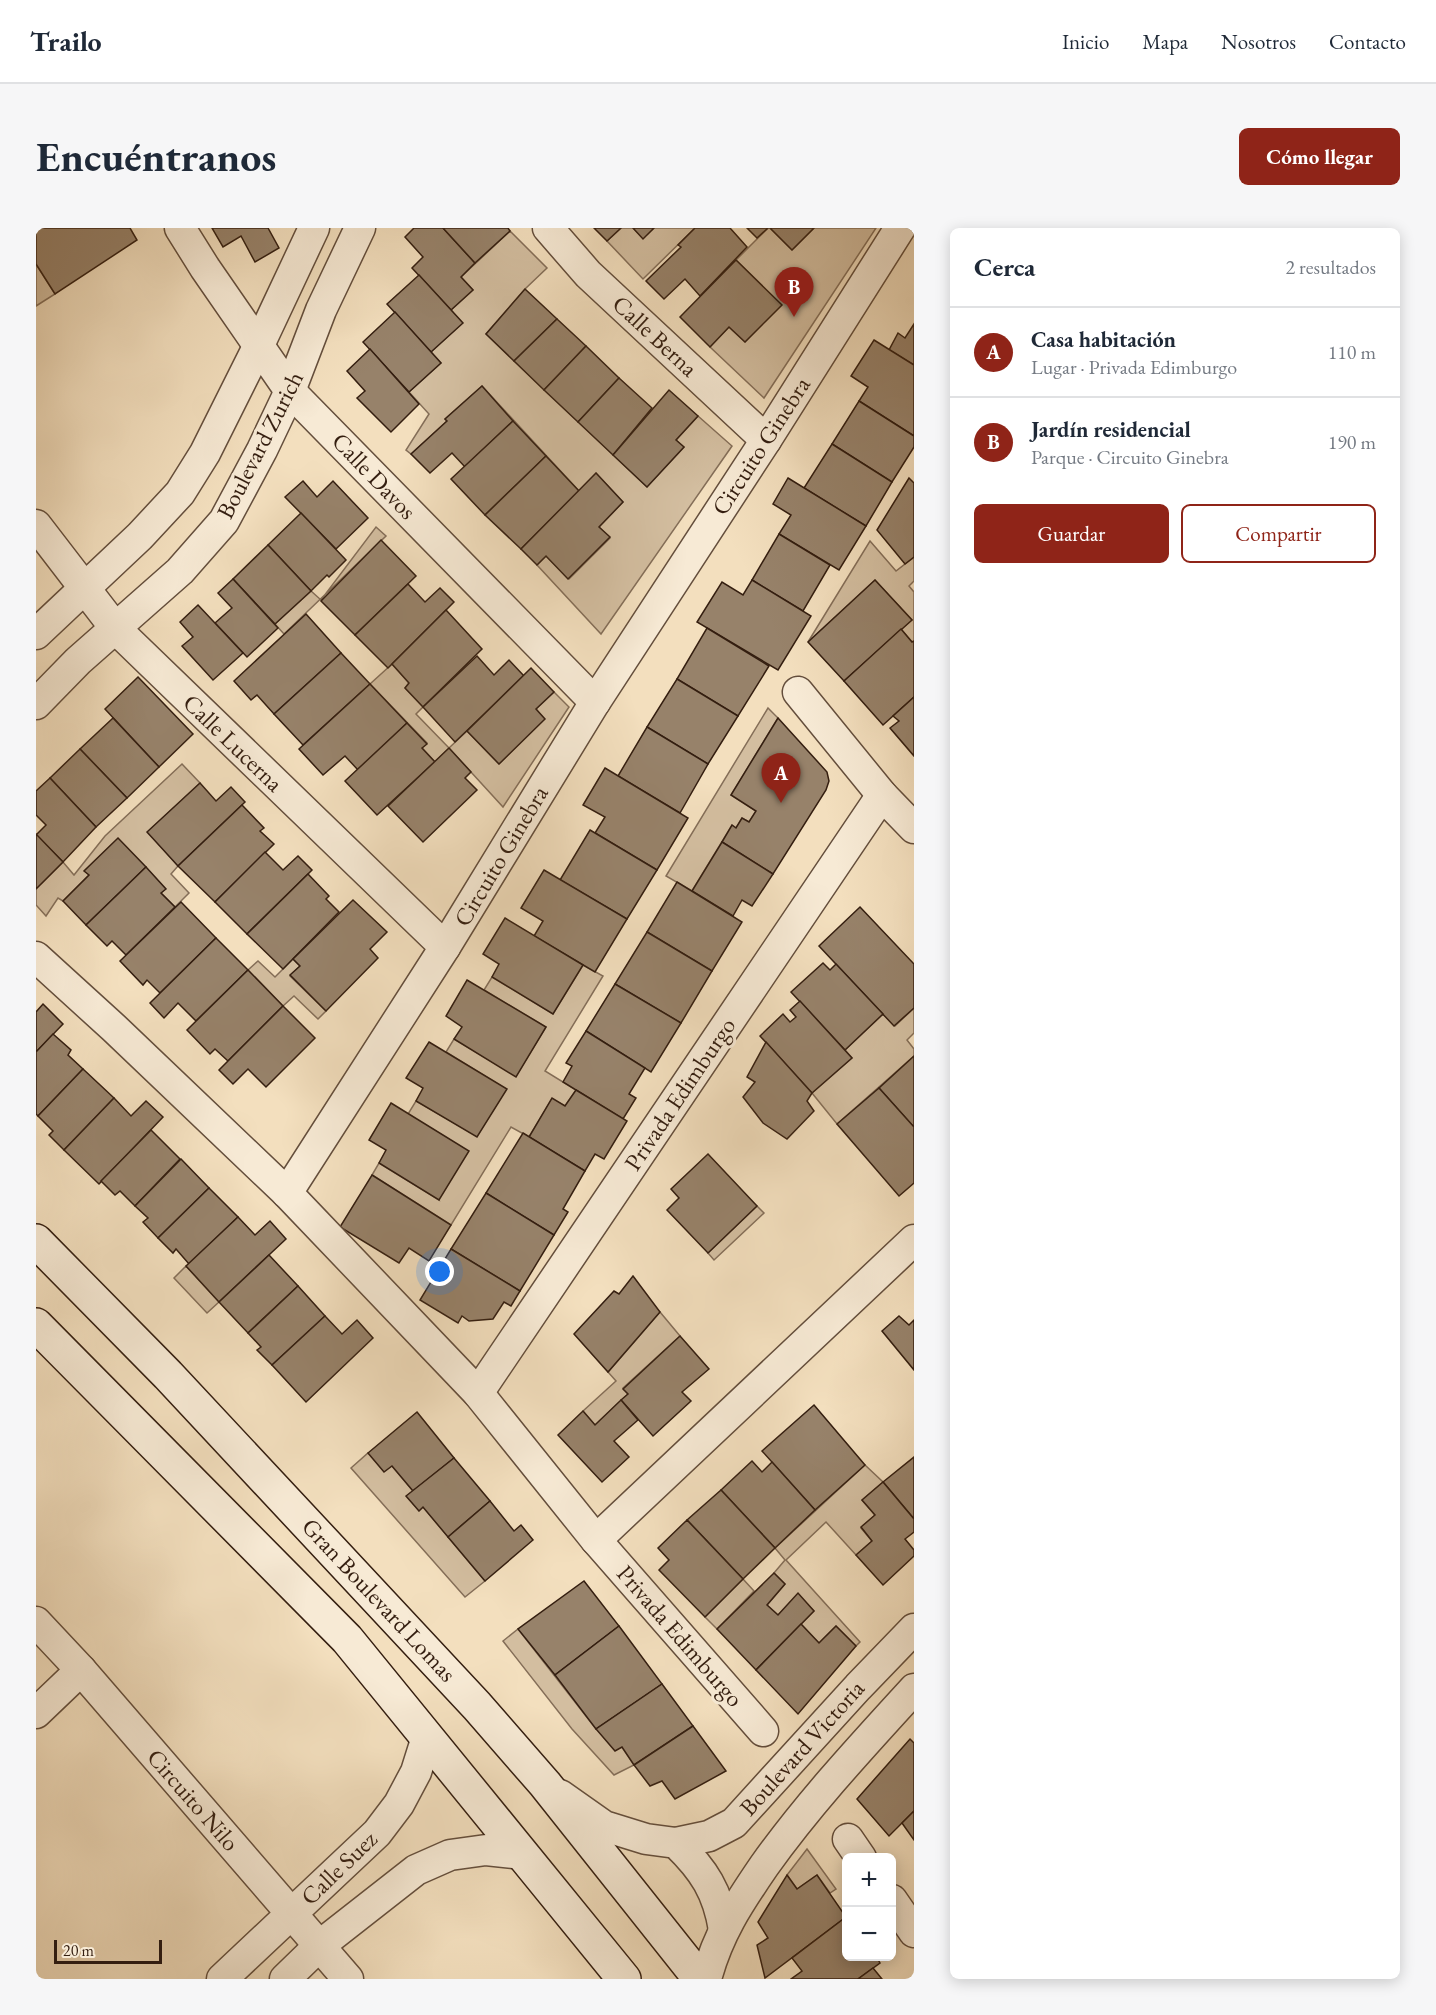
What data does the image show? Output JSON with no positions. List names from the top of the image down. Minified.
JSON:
{"streets":{"main road":["Gran Boulevard Lomas"],"street":["Calle Berna","Boulevard Zurich","Circuito Ginebra","Calle Davos","Calle Lucerna","Privada Edimburgo","Boulevard Victoria","Circuito Nilo","Calle Suez"]},"crossings":[["Calle Berna","Circuito Ginebra"],["Boulevard Zurich","Calle Davos"],["Boulevard Zurich","Calle Lucerna"],["Circuito Ginebra","Calle Davos"],["Circuito Ginebra","Calle Lucerna"],["Circuito Ginebra","Privada Edimburgo"],["Gran Boulevard Lomas","Boulevard Victoria"],["Gran Boulevard Lomas","Calle Suez"],["Circuito Nilo","Calle Suez"]],"scale_bar":"20 m","page":{"header":"Trailo","nav":["Inicio","Mapa","Nosotros","Contacto"],"buttons":["Cómo llegar",["Guardar","Compartir"]],"title":"Encuéntranos","heading":["Cerca","2 resultados"],"pins":["B","A"],"list":[{"mark":"A","name":"Casa habitación","note":"Lugar · Privada Edimburgo","value":"110 m"},{"mark":"B","name":"Jardín residencial","note":"Parque · Circuito Ginebra","value":"190 m"}],"map_buttons":["+","−"],"scale":"20 m"}}
